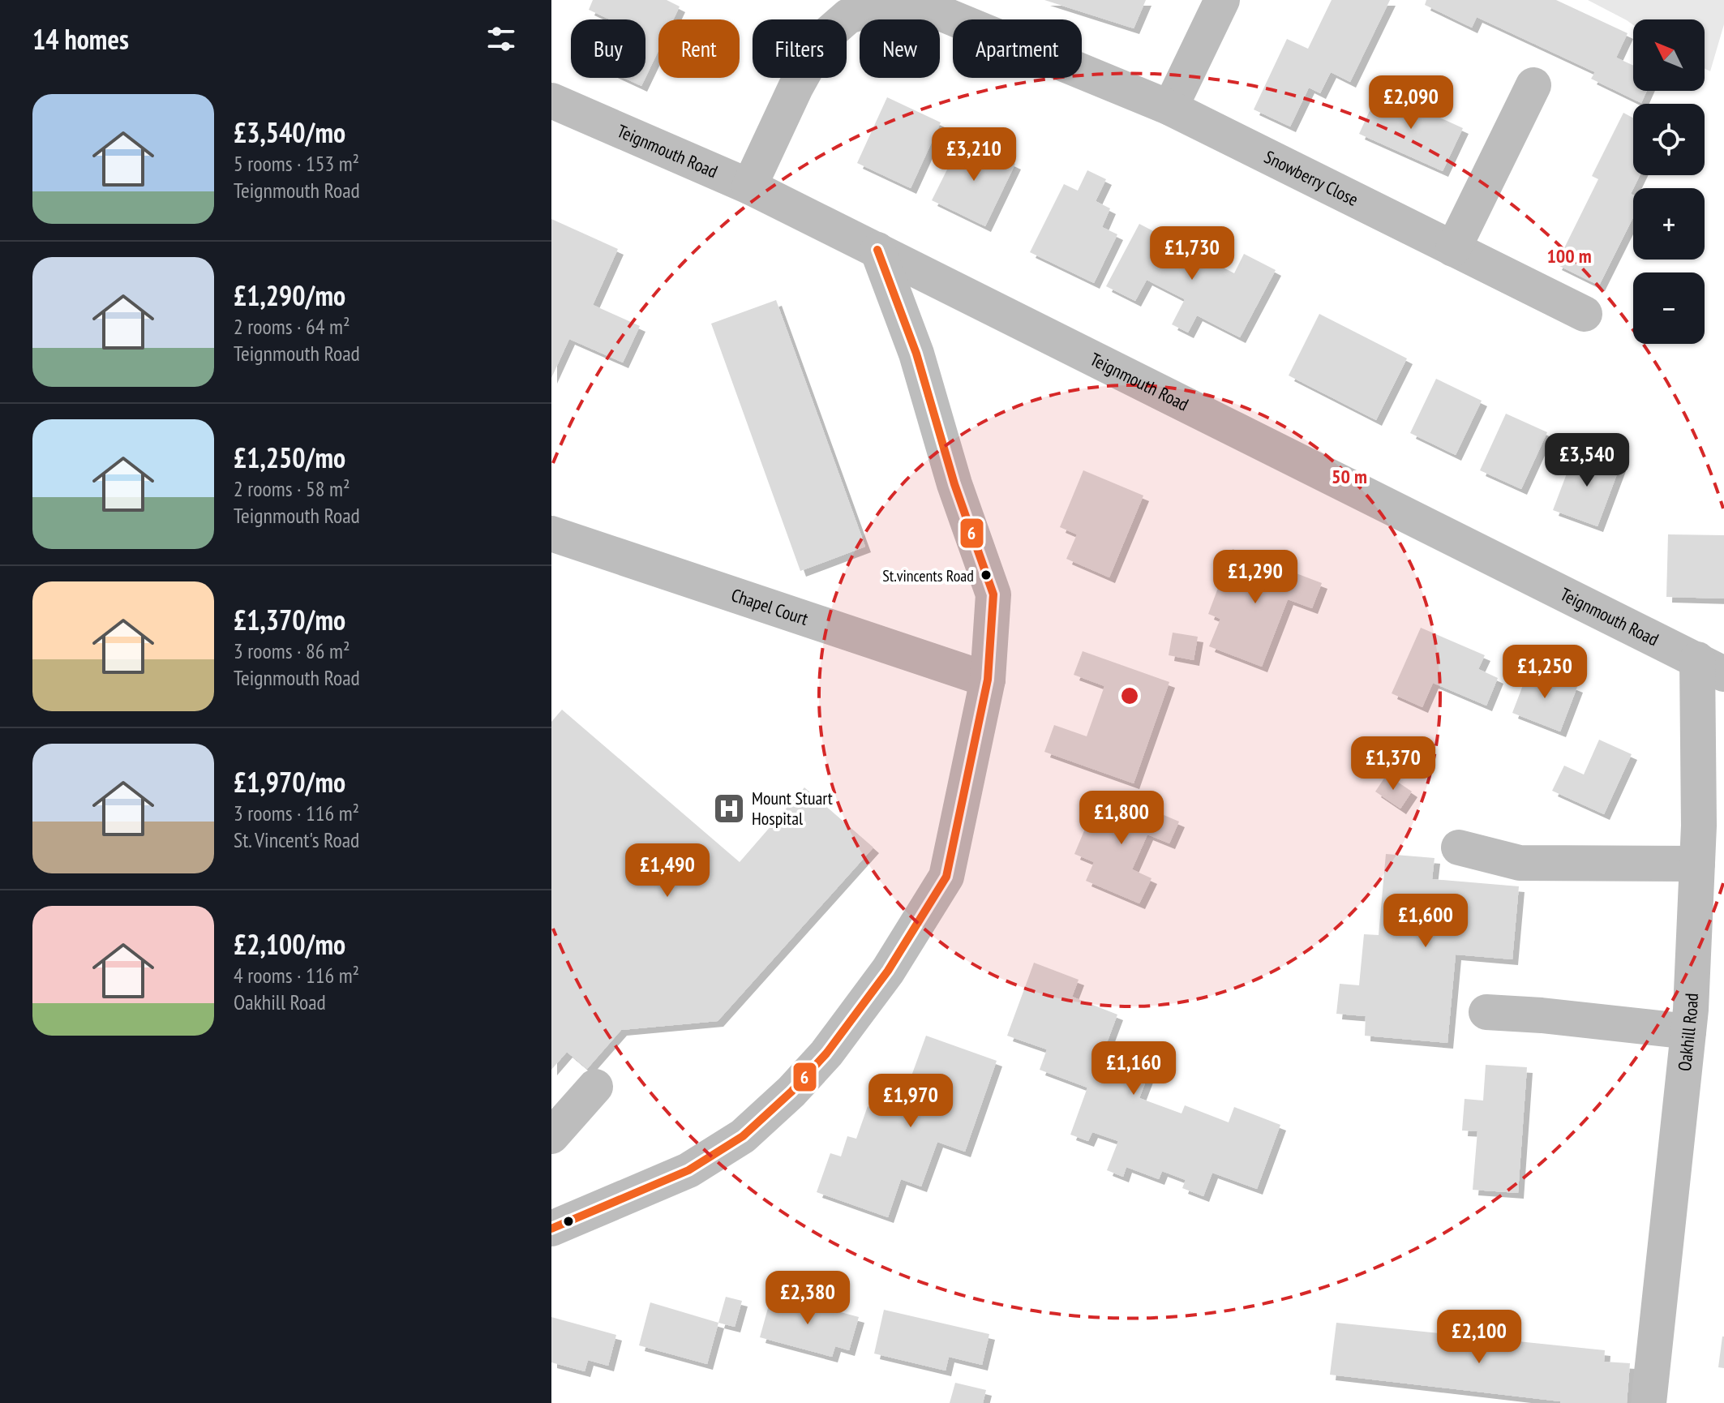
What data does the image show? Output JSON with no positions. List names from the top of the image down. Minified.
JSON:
{"streets":{"street":["Teignmouth Road","Snowberry Close","Chapel Court","Oakhill Road"]},"crossings":[["Teignmouth Road","Snowberry Close"],["Teignmouth Road","Oakhill Road"]],"places":{"other":["St.vincents Road"],"hospital":["Mount Stuart Hospital"]},"lines":["transit line 6"],"north":"top left","page":{"heading":"14 homes","map_buttons":["+","−"],"chip":["Buy","Rent","Filters","New","Apartment"],"price":["£2,090","£3,210","£1,730","£3,540","£1,290","£1,250","£1,370","£1,800","£1,490","£1,600","£1,160","£1,970","£2,380","£2,100"],"list":[{"name":"£3,540/mo","note":"5 rooms · 153 m² · Teignmouth Road"},{"name":"£1,290/mo","note":"2 rooms · 64 m² · Teignmouth Road"},{"name":"£1,250/mo","note":"2 rooms · 58 m² · Teignmouth Road"},{"name":"£1,370/mo","note":"3 rooms · 86 m² · Teignmouth Road"},{"name":"£1,970/mo","note":"3 rooms · 116 m² · St. Vincent's Road"},{"name":"£2,100/mo","note":"4 rooms · 116 m² · Oakhill Road"}]},"rings":["100 m","50 m"]}
